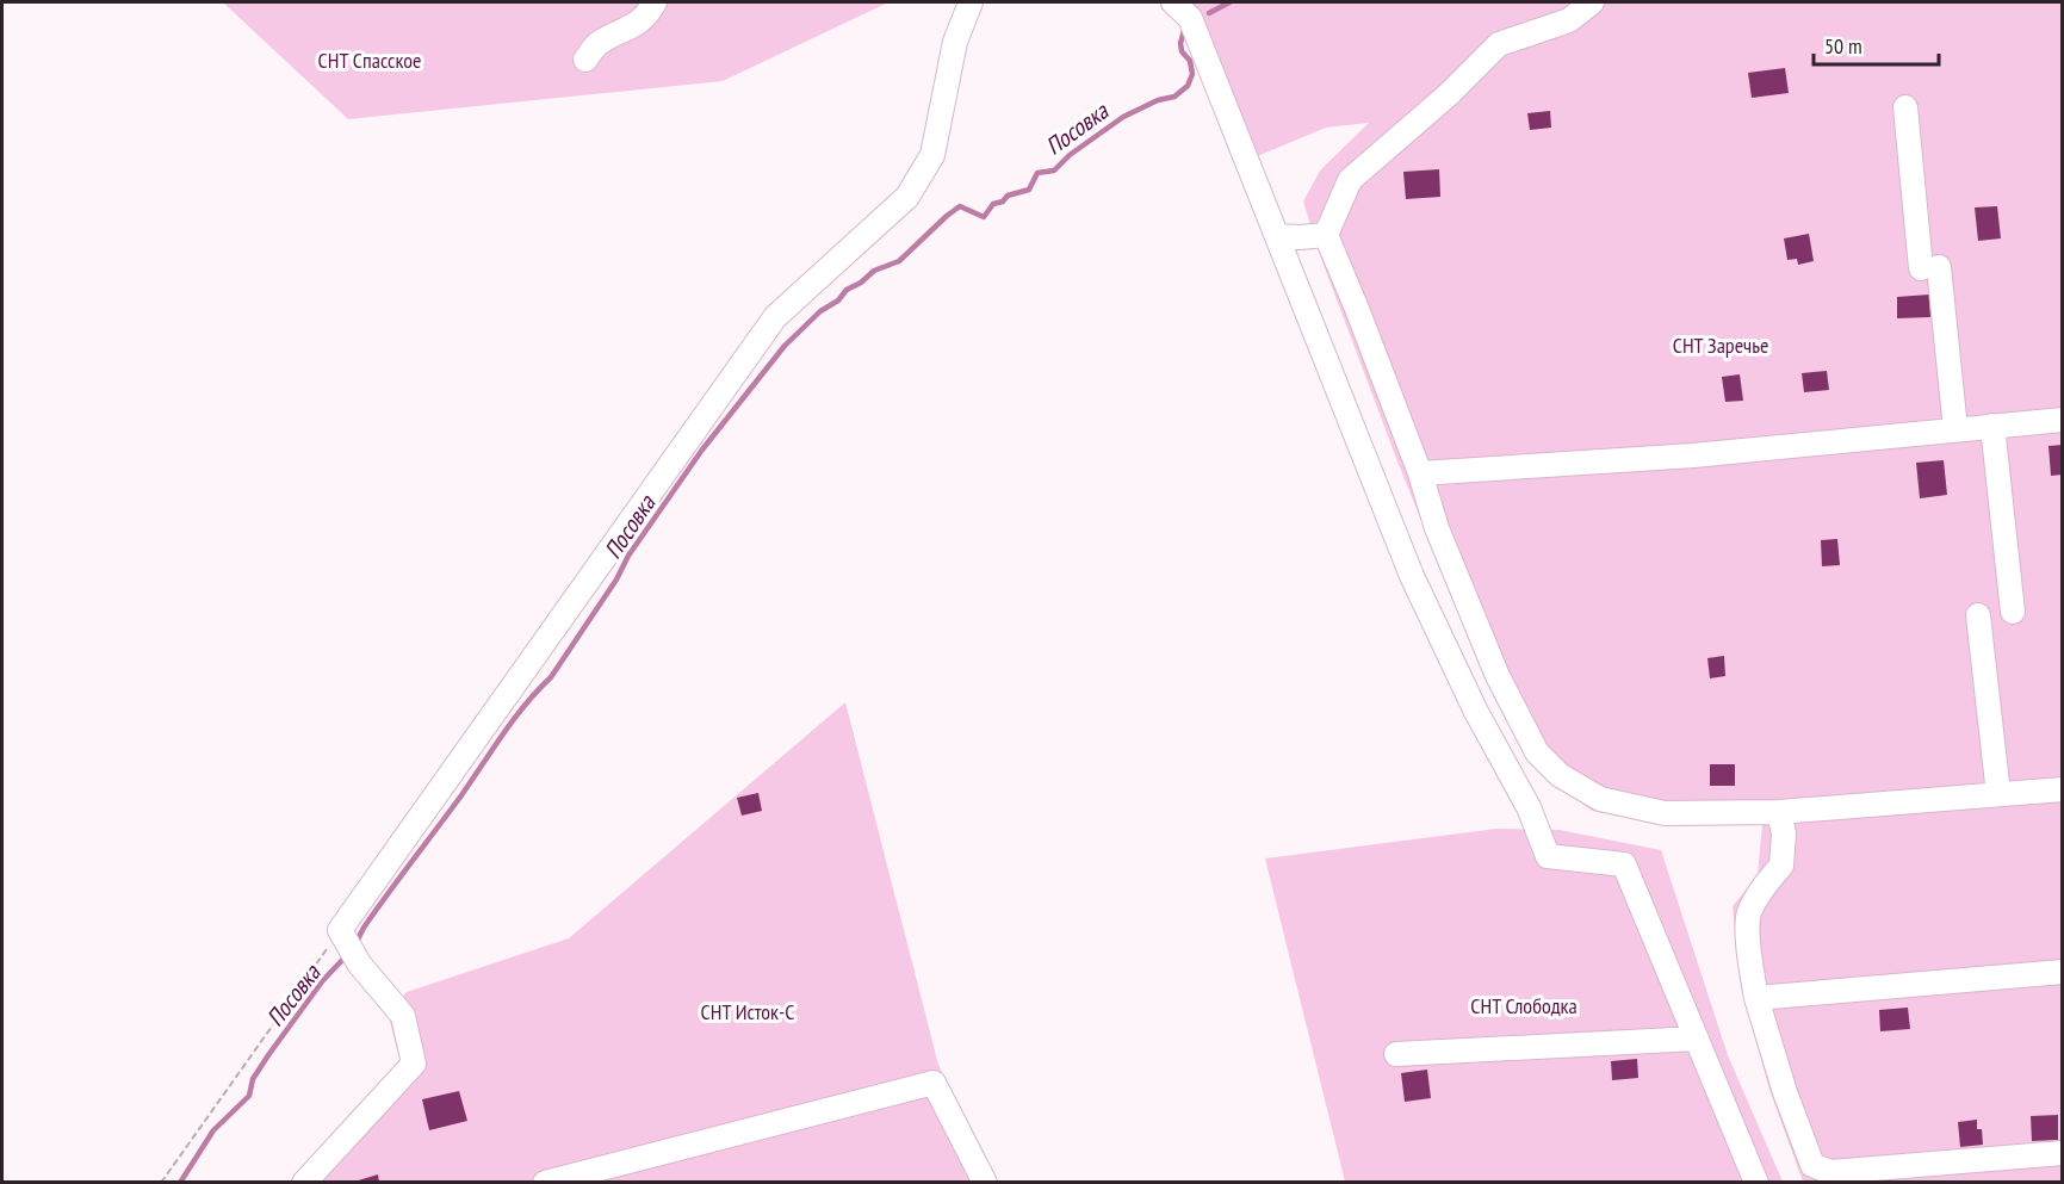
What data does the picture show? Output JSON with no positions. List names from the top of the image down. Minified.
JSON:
{"water":["Посовка"],"parks":["СНТ Спасское","СНТ Заречье","СНТ Слободка","СНТ Исток-С"],"scale_bar":"50 m"}
